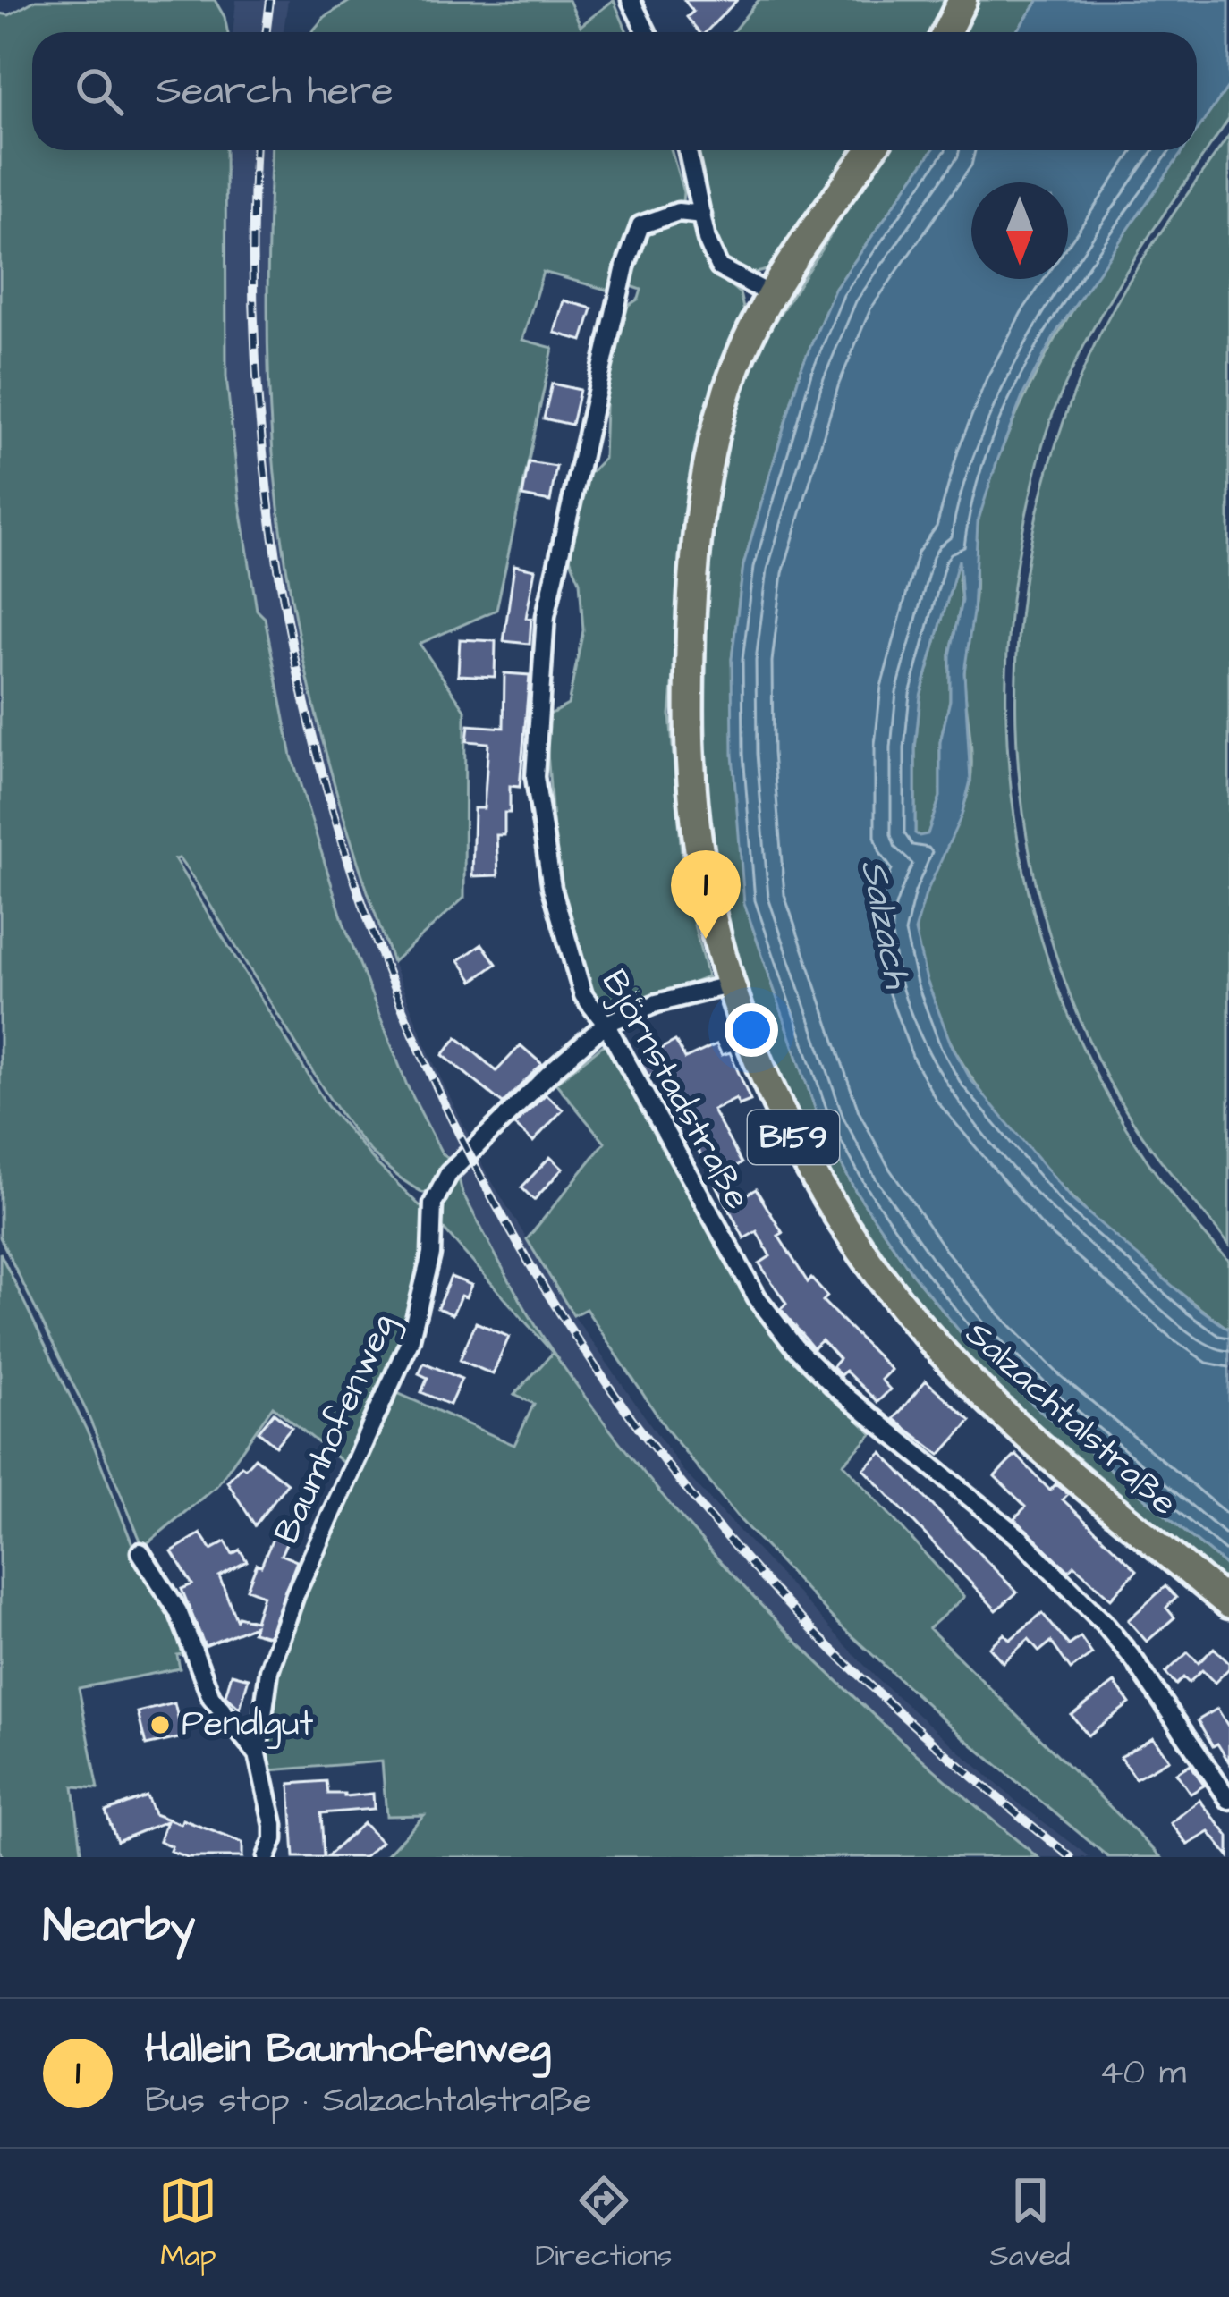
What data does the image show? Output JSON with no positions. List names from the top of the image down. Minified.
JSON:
{"streets":{"main road":["B159","Salzachtalstraße"],"street":["Björnstadstraße","Baumhofenweg"]},"crossings":[["Björnstadstraße","Baumhofenweg"],["Salzachtalstraße","Baumhofenweg"]],"water":["Salzach"],"places":["Pendlgut"],"north":"bottom","page":{"search":"Search here","pins":"1","heading":"Nearby","list":[{"mark":"1","name":"Hallein Baumhofenweg","note":"Bus stop · Salzachtalstraße","value":"40 m"}],"nav":["Map","Directions","Saved"]}}
